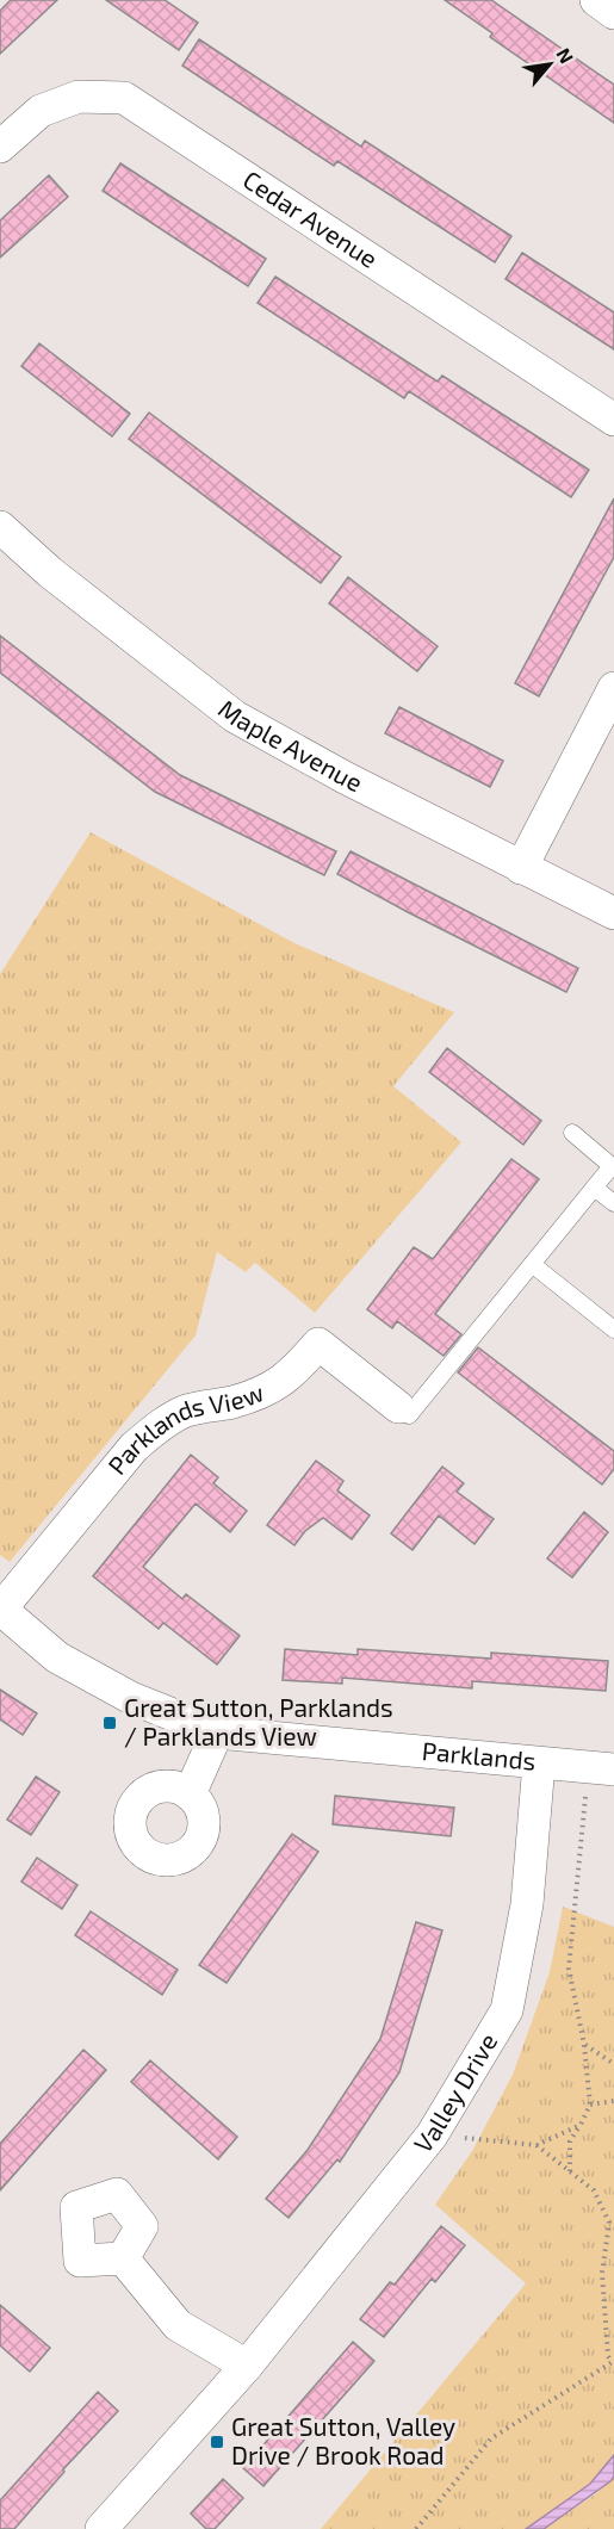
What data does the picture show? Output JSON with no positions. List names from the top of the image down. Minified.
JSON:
{"streets":{"street":["Cedar Avenue","Maple Avenue","Parklands View","Parklands","Valley Drive"]},"crossings":[["Parklands View","Parklands"],["Parklands","Valley Drive"]],"places":{"transit":["Great Sutton, Parklands / Parklands View","Great Sutton, Valley Drive / Brook Road"]},"north":"top right"}
